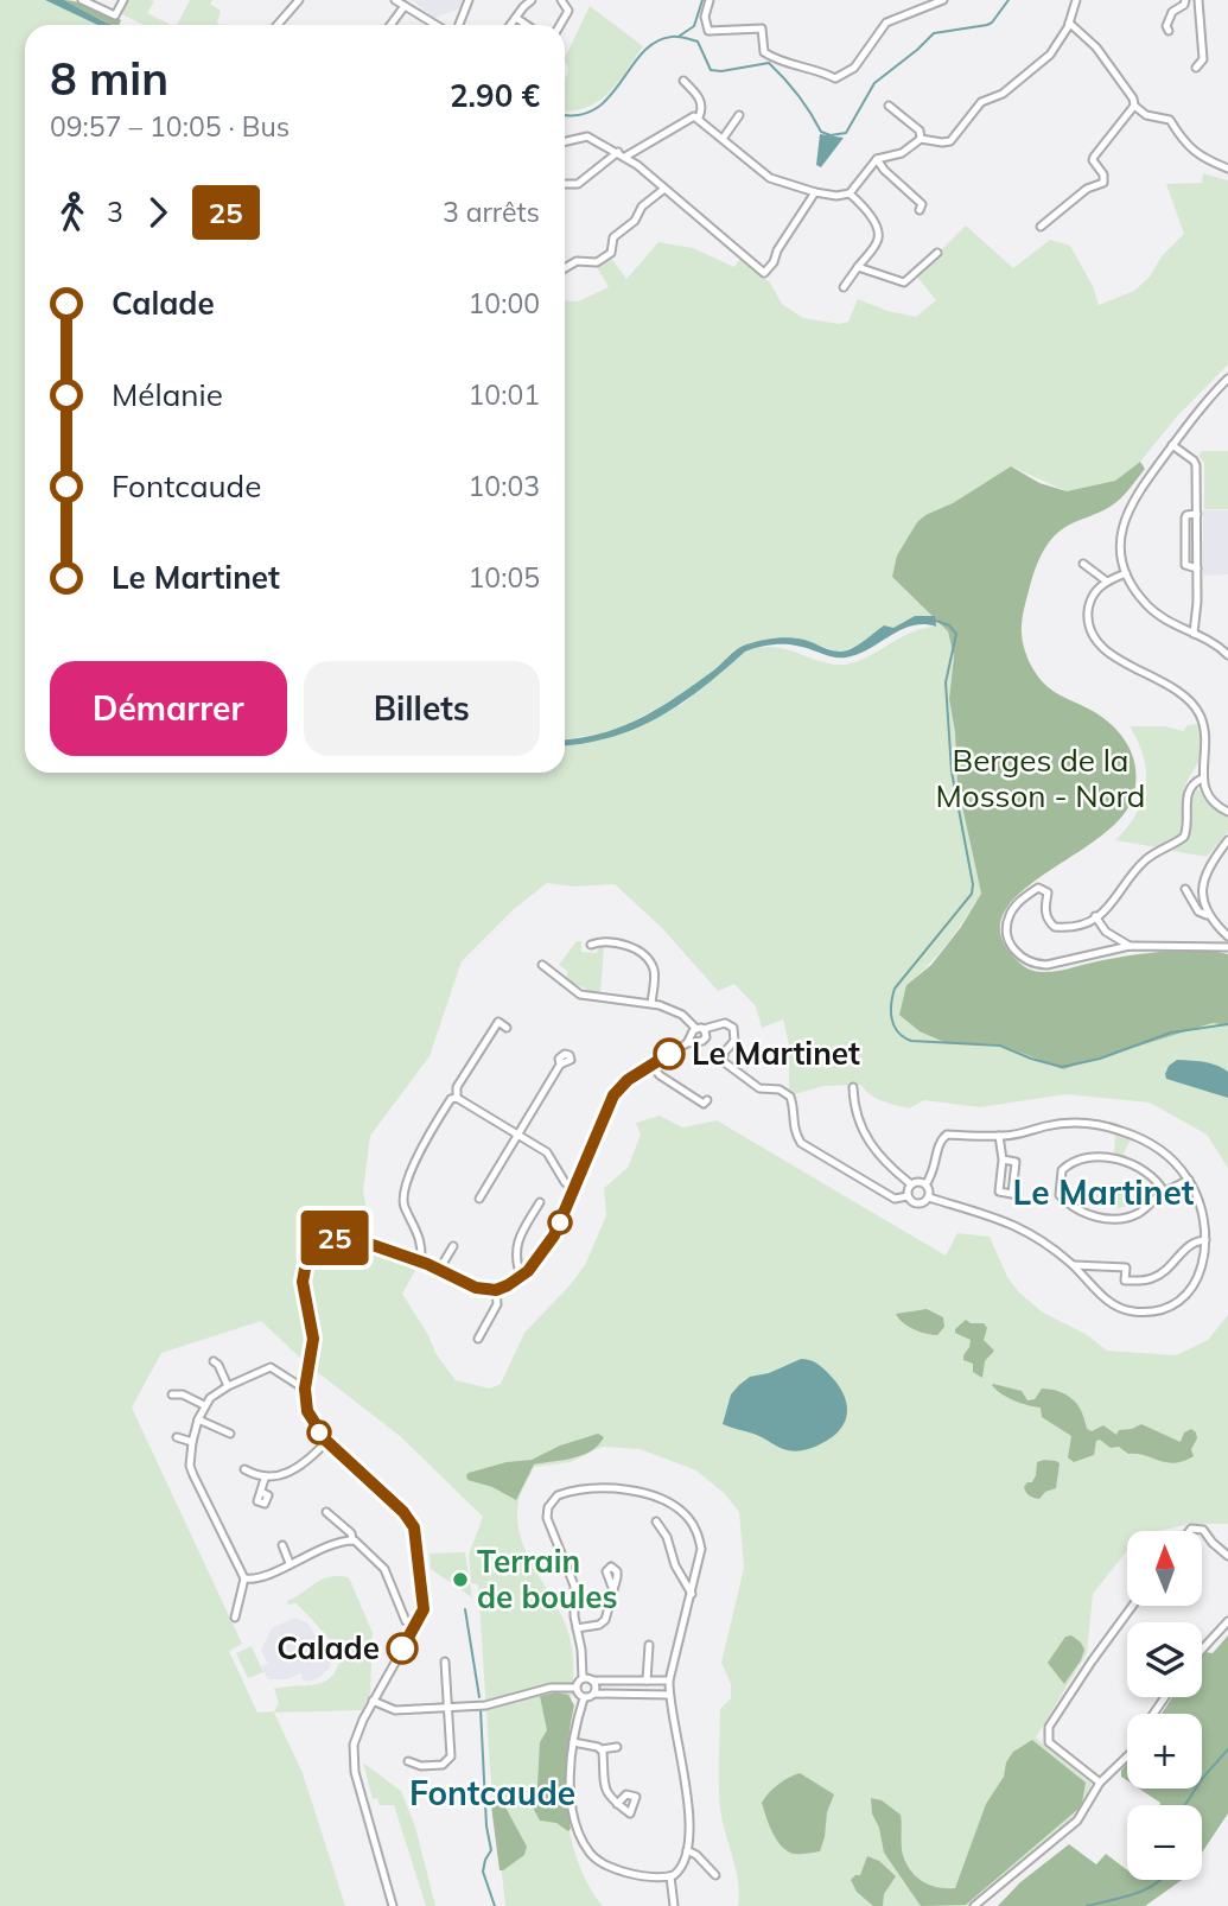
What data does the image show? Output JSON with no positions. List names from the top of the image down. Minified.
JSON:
{"districts":["Le Martinet","Fontcaude"],"parks":["Berges de la Mosson - Nord"],"places":["Le Martinet","Terrain de boules","Calade"],"lines":["bus line 25"],"north":"top","page":{"on_map":"25","heading":["8 min","09:57 – 10:05 · Bus","2.90 €"],"legs":["3","25","3 arrêts"],"list":[{"name":"Calade","value":"10:00"},{"name":"Mélanie","value":"10:01"},{"name":"Fontcaude","value":"10:03"},{"name":"Le Martinet","value":"10:05"}],"buttons":["Démarrer","Billets"],"map_buttons":["+","−"]}}
